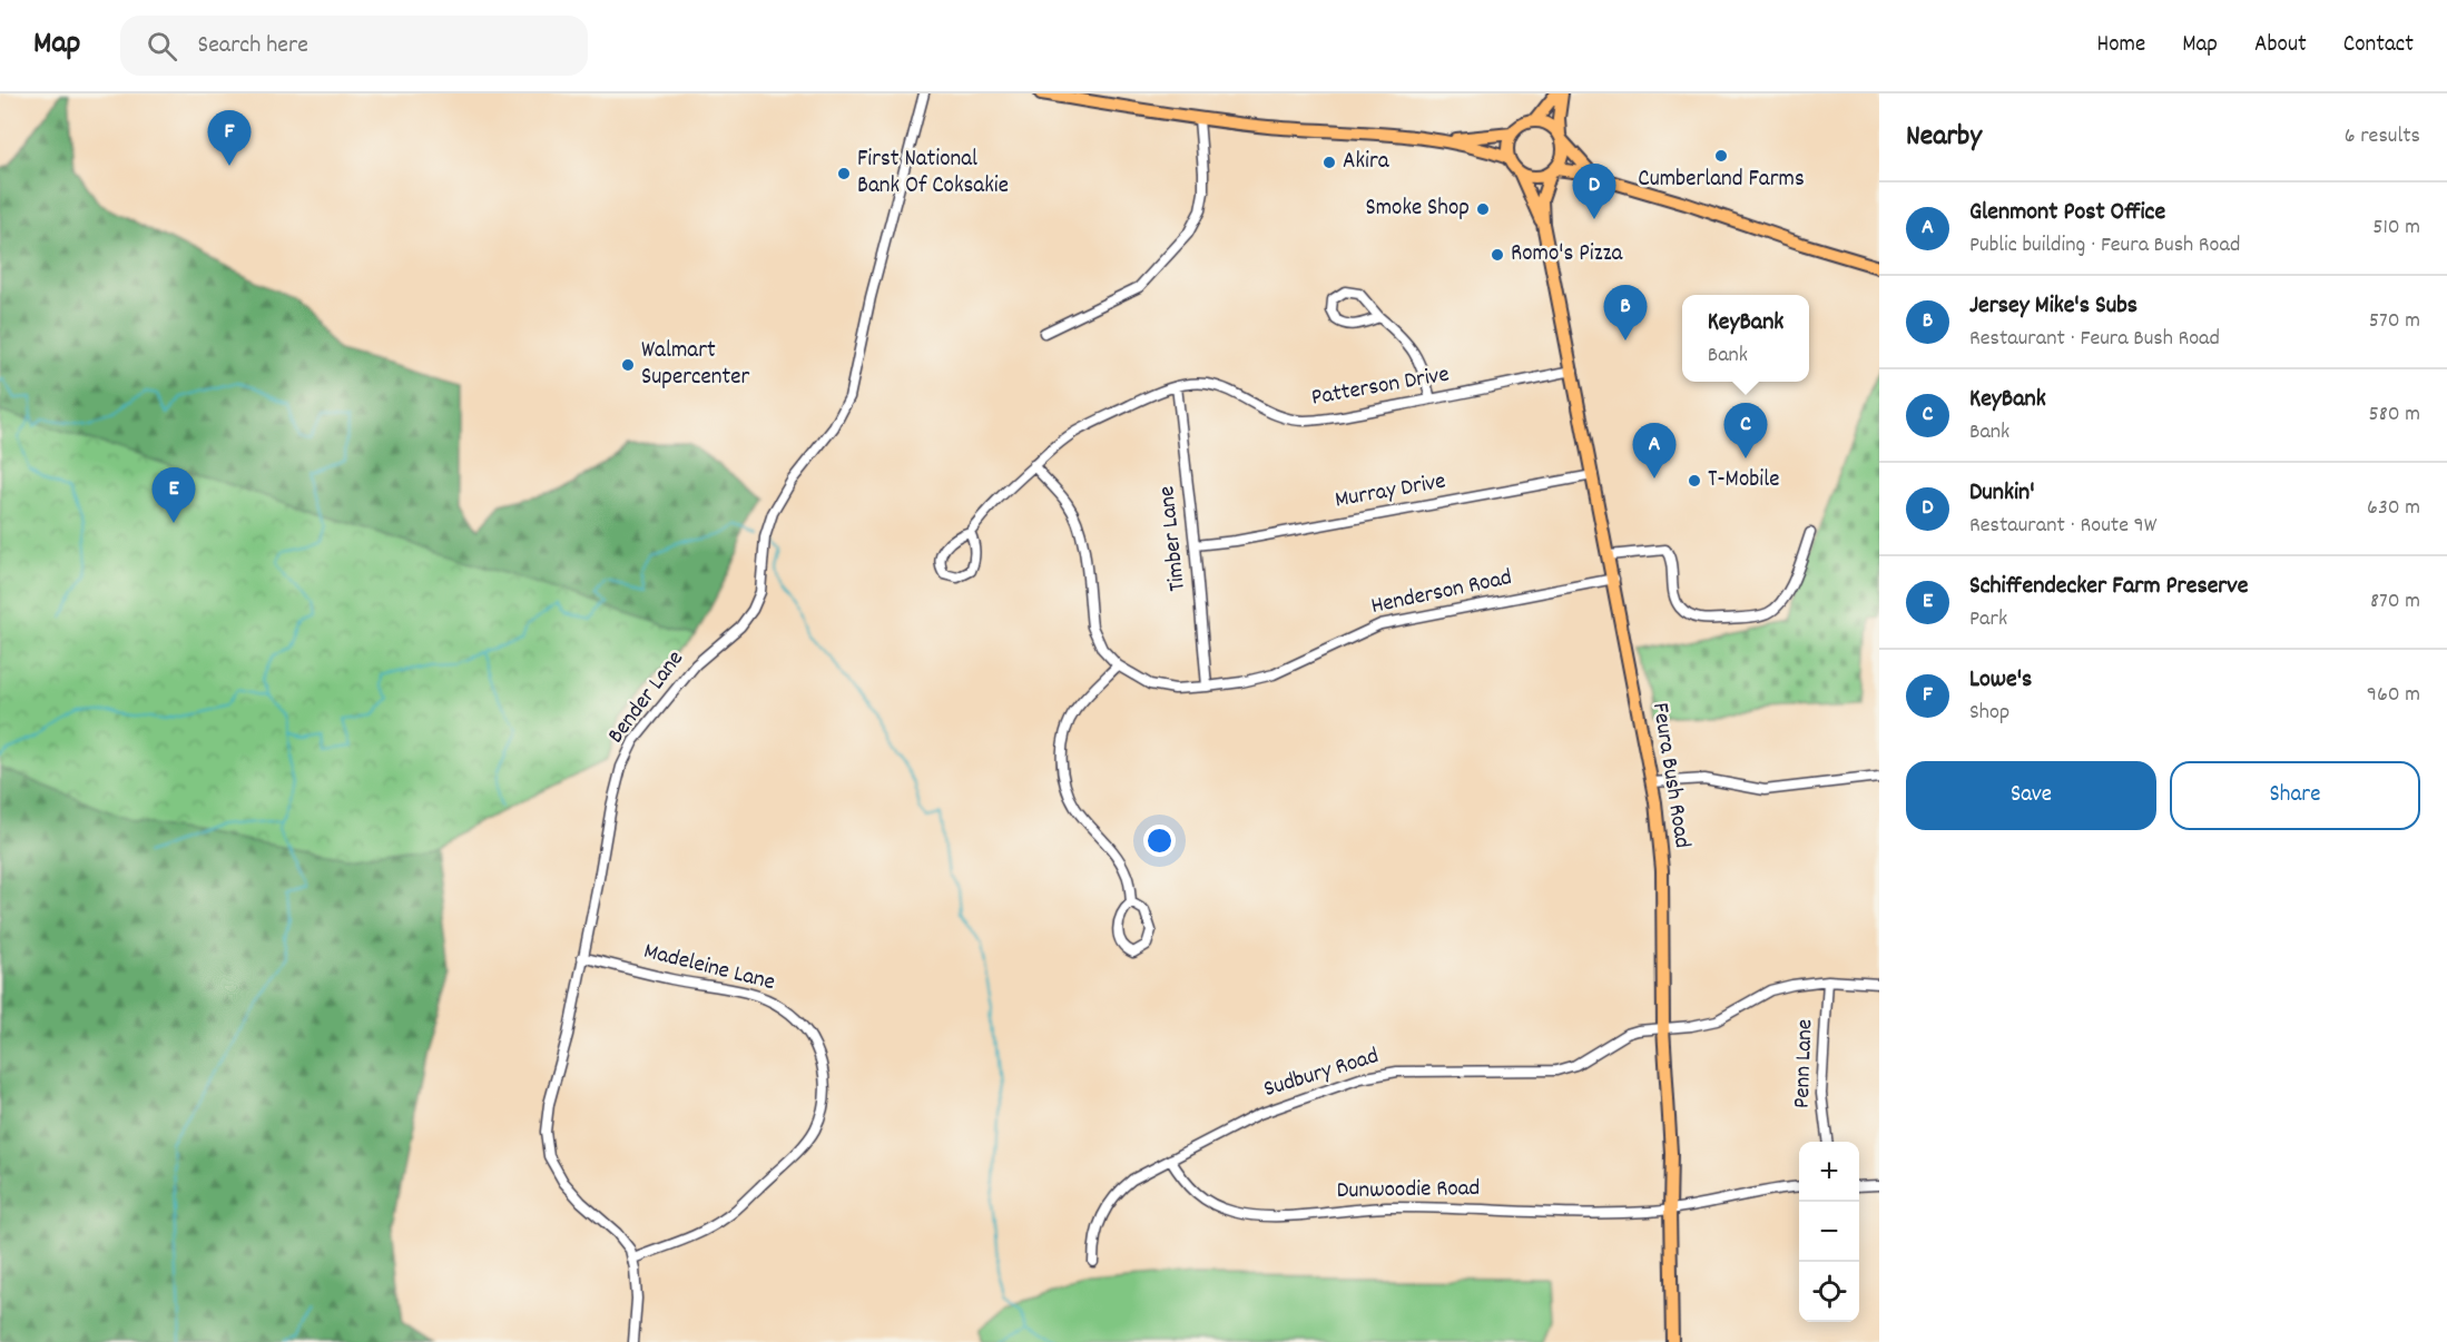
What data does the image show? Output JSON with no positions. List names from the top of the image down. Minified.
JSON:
{"streets":{"main road":["Feura Bush Road"],"street":["Patterson Drive","Murray Drive","Timber Lane","Henderson Road","Bender Lane","Madeleine Lane","Penn Lane","Sudbury Road","Dunwoodie Road"]},"crossings":[["Patterson Drive","Timber Lane"],["Patterson Drive","Henderson Road"],["Patterson Drive","Feura Bush Road"],["Murray Drive","Timber Lane"],["Murray Drive","Feura Bush Road"],["Timber Lane","Henderson Road"],["Henderson Road","Feura Bush Road"],["Bender Lane","Madeleine Lane"],["Feura Bush Road","Sudbury Road"],["Feura Bush Road","Dunwoodie Road"],["Penn Lane","Sudbury Road"],["Sudbury Road","Dunwoodie Road"]],"places":["Cumberland Farms","Akira","First National Bank Of Coksakie","Smoke Shop","Romo's Pizza","Walmart Supercenter","T-Mobile"],"page":{"header":"Map","search":"Search here","nav":["Home","Map","About","Contact"],"heading":["Nearby","6 results"],"pins":["F","D","B","C","A","E"],"list":[{"mark":"A","name":"Glenmont Post Office","note":"Public building · Feura Bush Road","value":"510 m"},{"mark":"B","name":"Jersey Mike's Subs","note":"Restaurant · Feura Bush Road","value":"570 m"},{"mark":"C","name":"KeyBank","note":"Bank","value":"580 m"},{"mark":"D","name":"Dunkin'","note":"Restaurant · Route 9W","value":"630 m"},{"mark":"E","name":"Schiffendecker Farm Preserve","note":"Park","value":"870 m"},{"mark":"F","name":"Lowe's","note":"Shop","value":"960 m"}],"popup":["KeyBank","Bank"],"buttons":["Save","Share"],"map_buttons":["+","−"]}}
